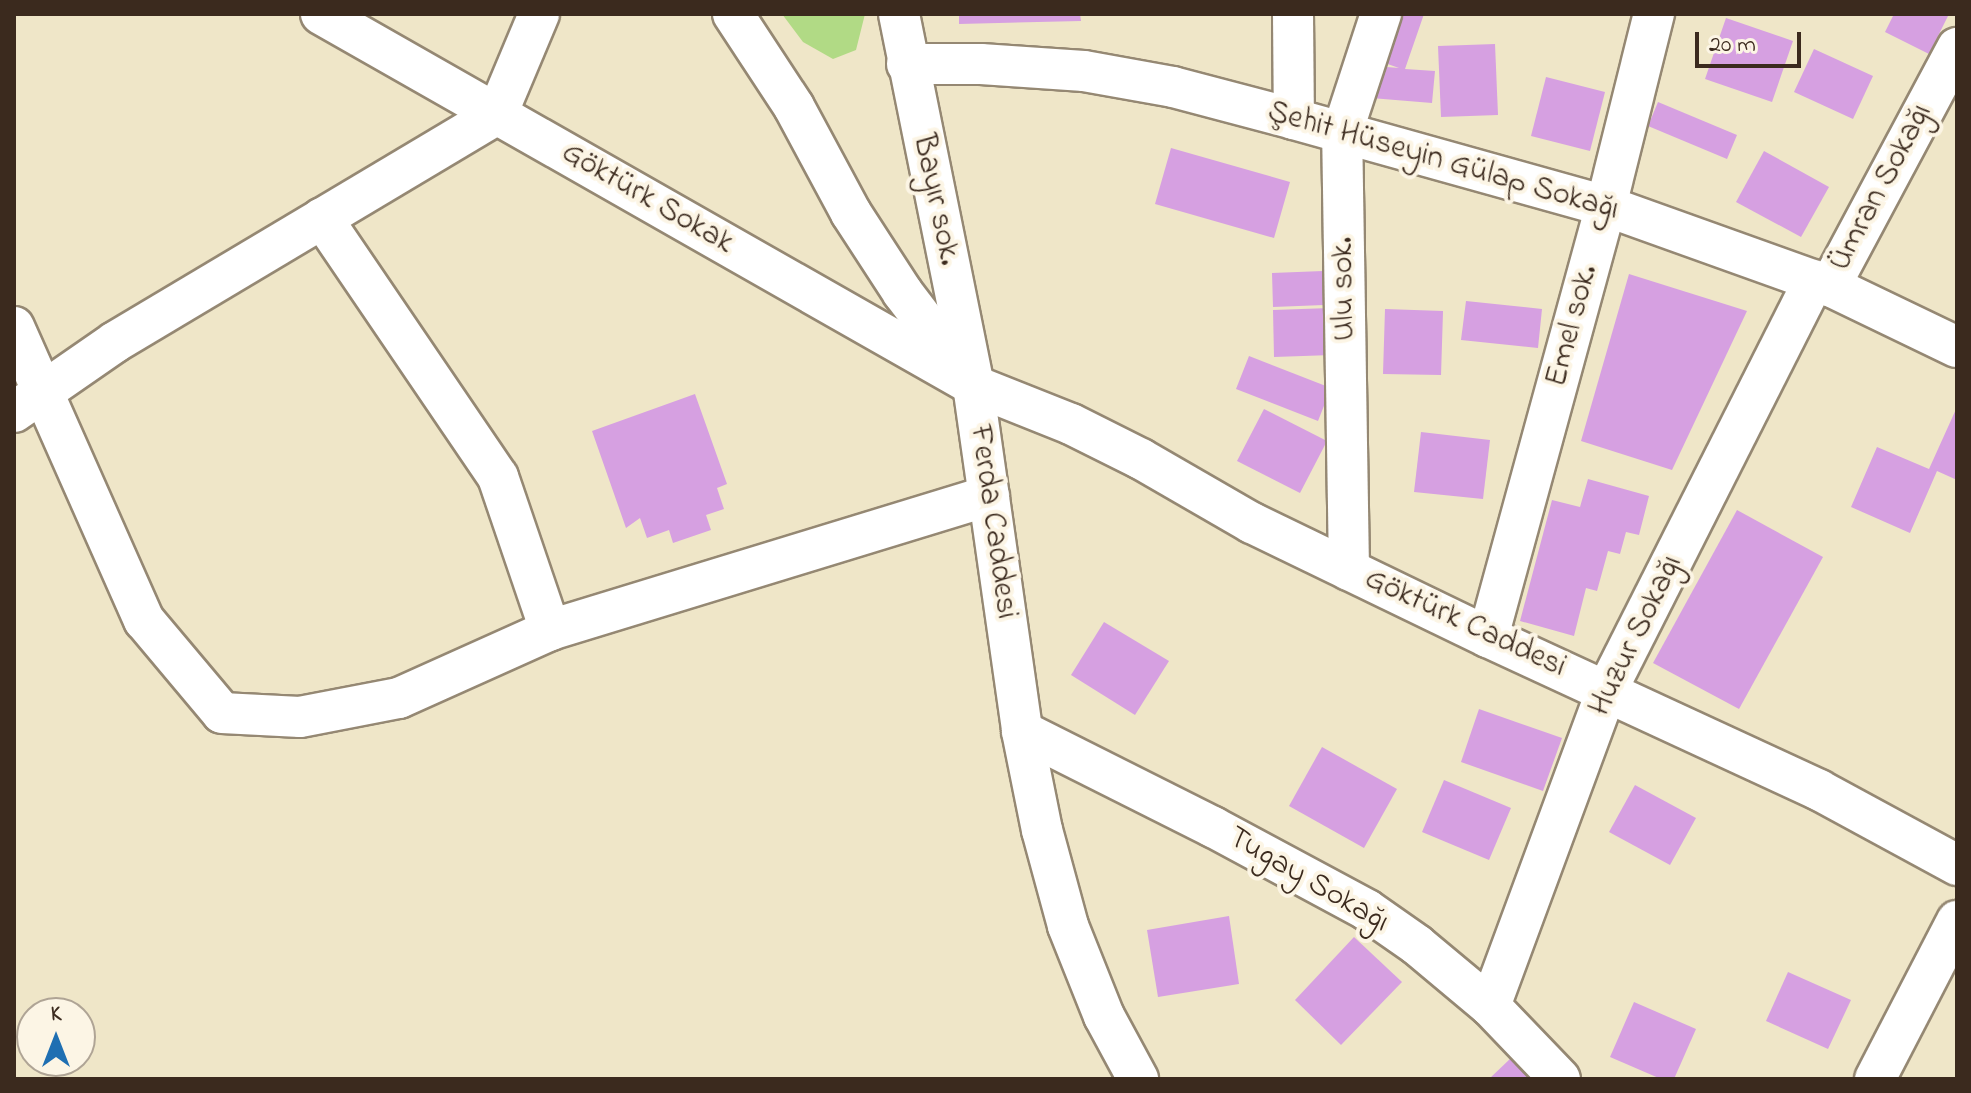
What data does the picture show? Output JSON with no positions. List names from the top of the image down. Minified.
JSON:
{"streets":{"street":["Şehit Hüseyin Gülap Sokağı","Ümran Sokağı","Göktürk Sokak","Bayır sok.","Ulu sok.","Emel sok.","Ferda Caddesi","Göktürk Caddesi","Huzur Sokağı","Tugay Sokağı"]},"crossings":[["Şehit Hüseyin Gülap Sokağı","Ümran Sokağı"],["Şehit Hüseyin Gülap Sokağı","Bayır sok."],["Şehit Hüseyin Gülap Sokağı","Ulu sok."],["Şehit Hüseyin Gülap Sokağı","Emel sok."],["Şehit Hüseyin Gülap Sokağı","Huzur Sokağı"],["Ümran Sokağı","Huzur Sokağı"],["Göktürk Sokak","Bayır sok."],["Göktürk Sokak","Ferda Caddesi"],["Göktürk Sokak","Göktürk Caddesi"],["Bayır sok.","Ferda Caddesi"],["Bayır sok.","Göktürk Caddesi"],["Ulu sok.","Göktürk Caddesi"],["Emel sok.","Göktürk Caddesi"],["Ferda Caddesi","Göktürk Caddesi"],["Ferda Caddesi","Tugay Sokağı"],["Göktürk Caddesi","Huzur Sokağı"],["Huzur Sokağı","Tugay Sokağı"]],"scale_bar":"20 m","north":"top"}
